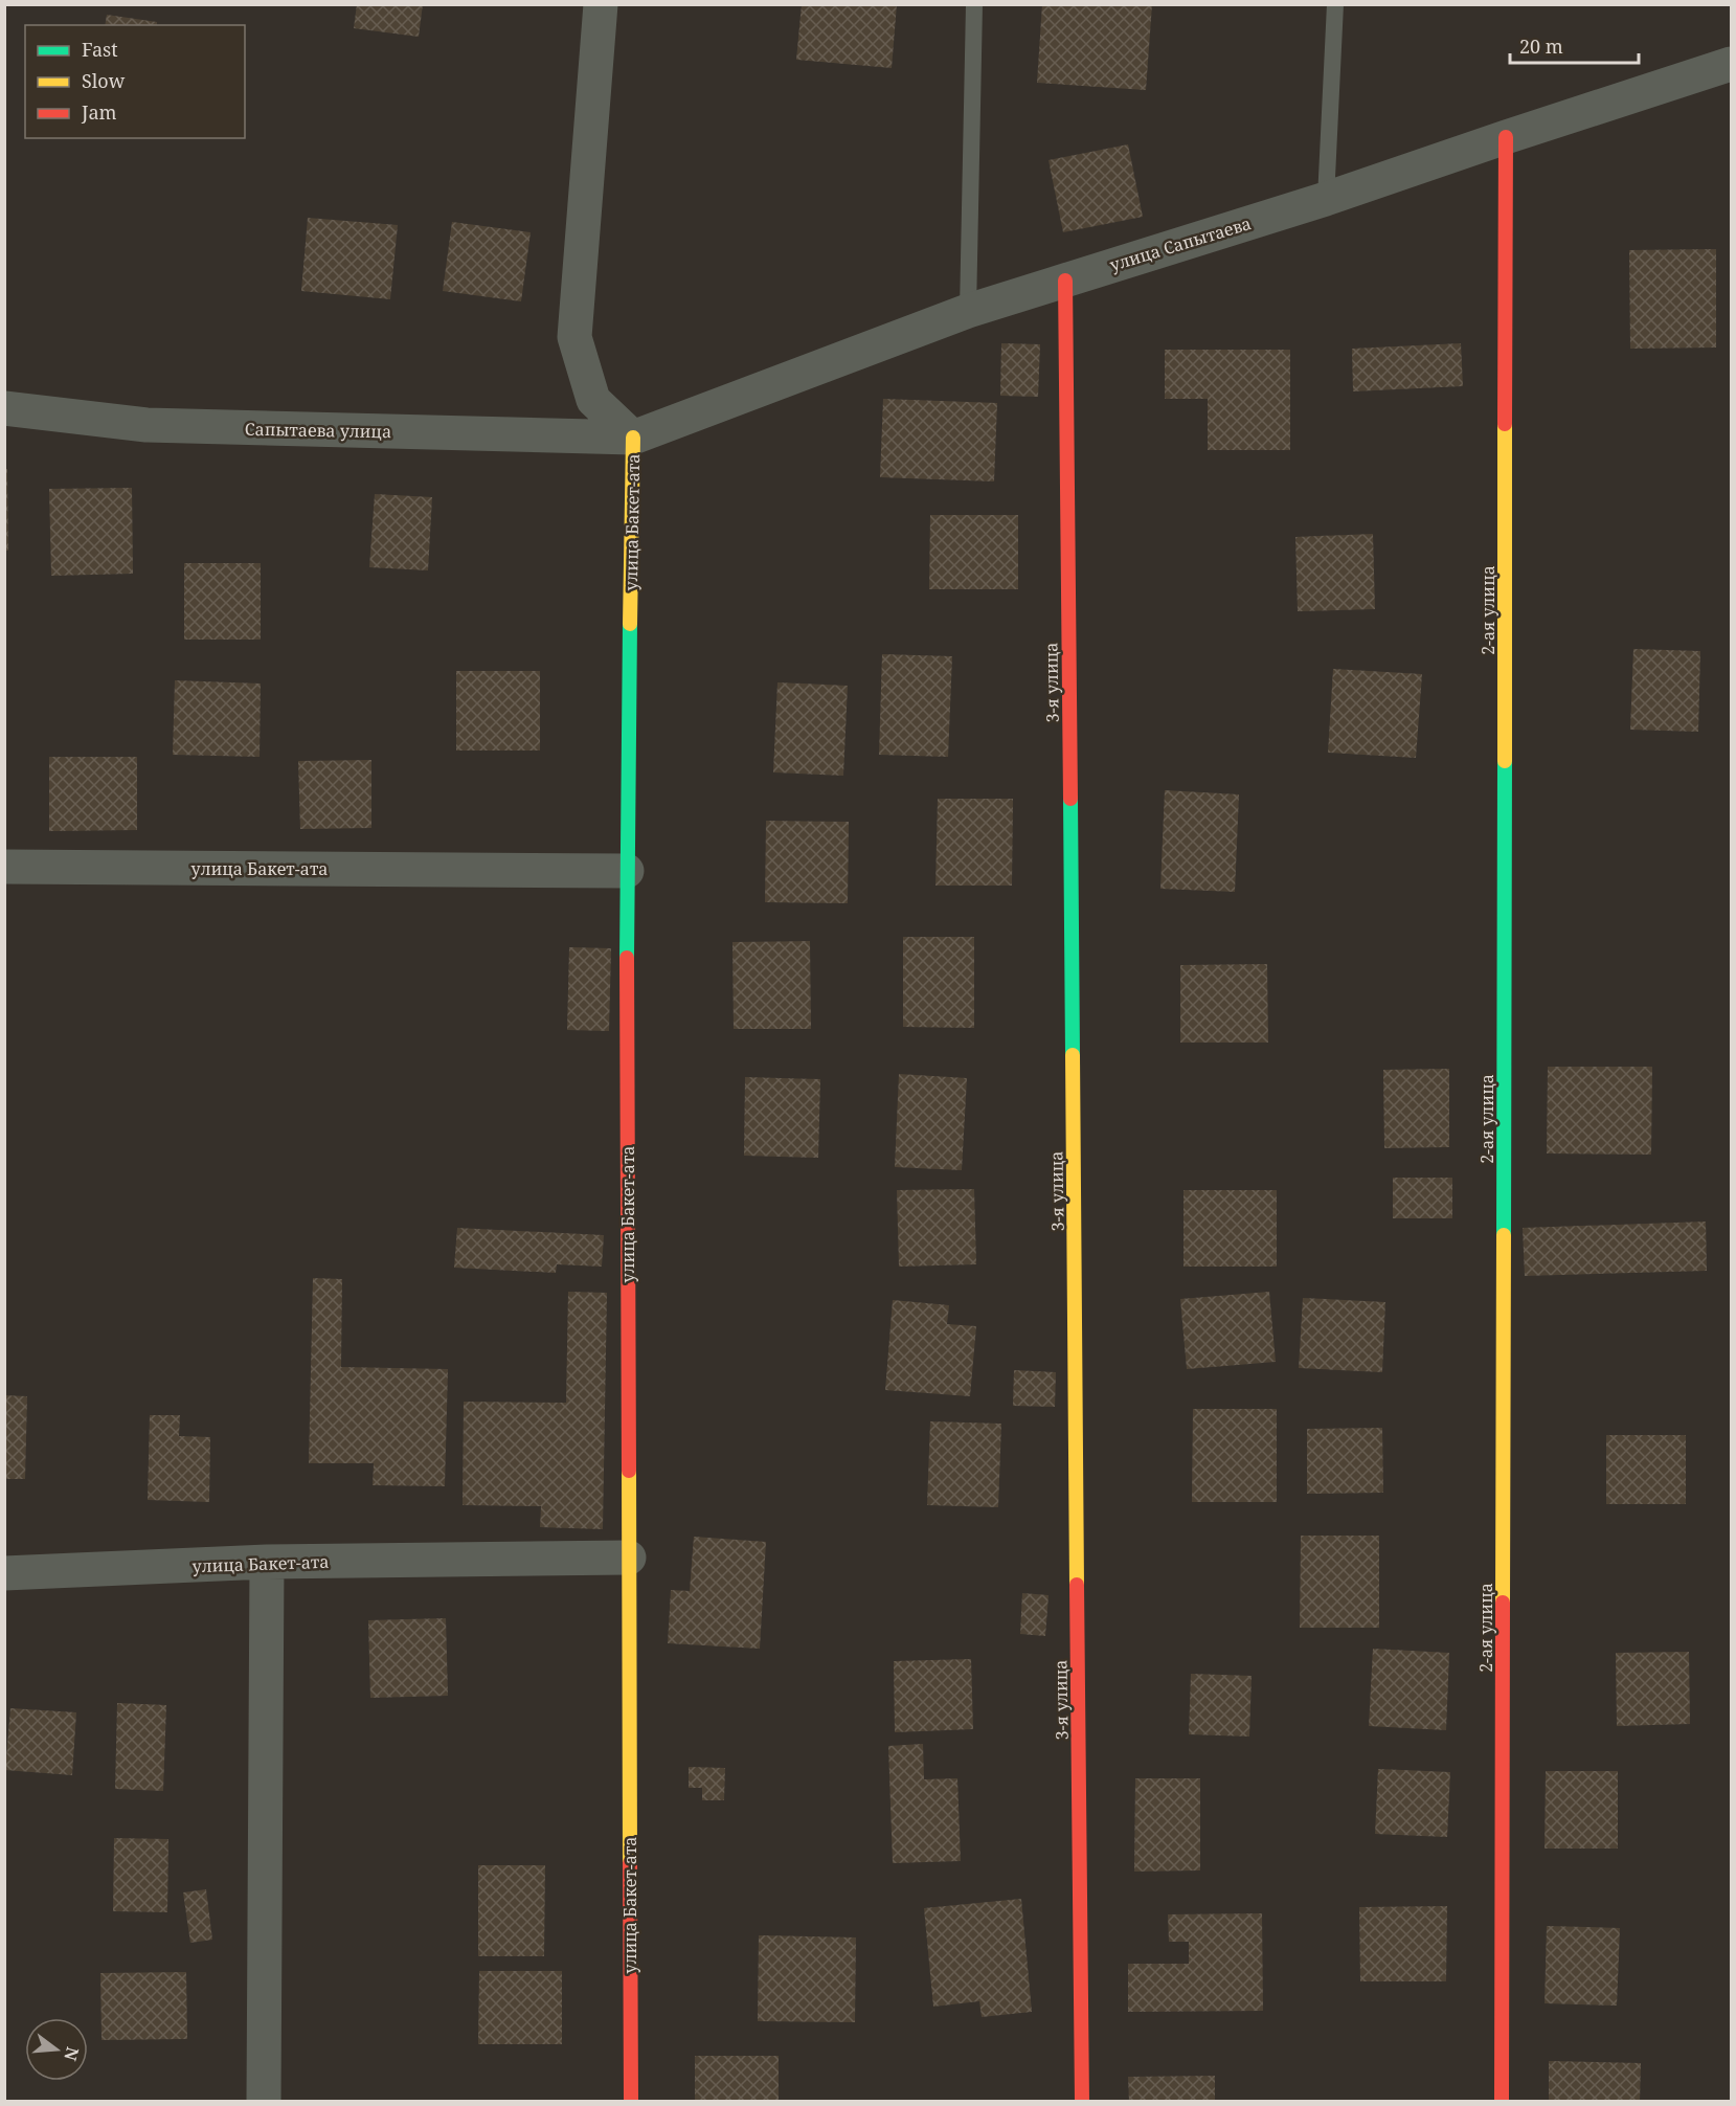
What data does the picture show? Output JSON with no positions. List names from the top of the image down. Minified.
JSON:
{"streets":{"street":["улица Сапытаева","Сапытаева улица","улица Бакет-ата","2-ая улица","3-я улица"]},"crossings":[["улица Сапытаева","Сапытаева улица"],["улица Сапытаева","улица Бакет-ата"],["улица Сапытаева","2-ая улица"],["улица Сапытаева","3-я улица"],["Сапытаева улица","улица Бакет-ата"]],"legend":["Fast","Slow","Jam"],"scale_bar":"20 m","north":"right"}
